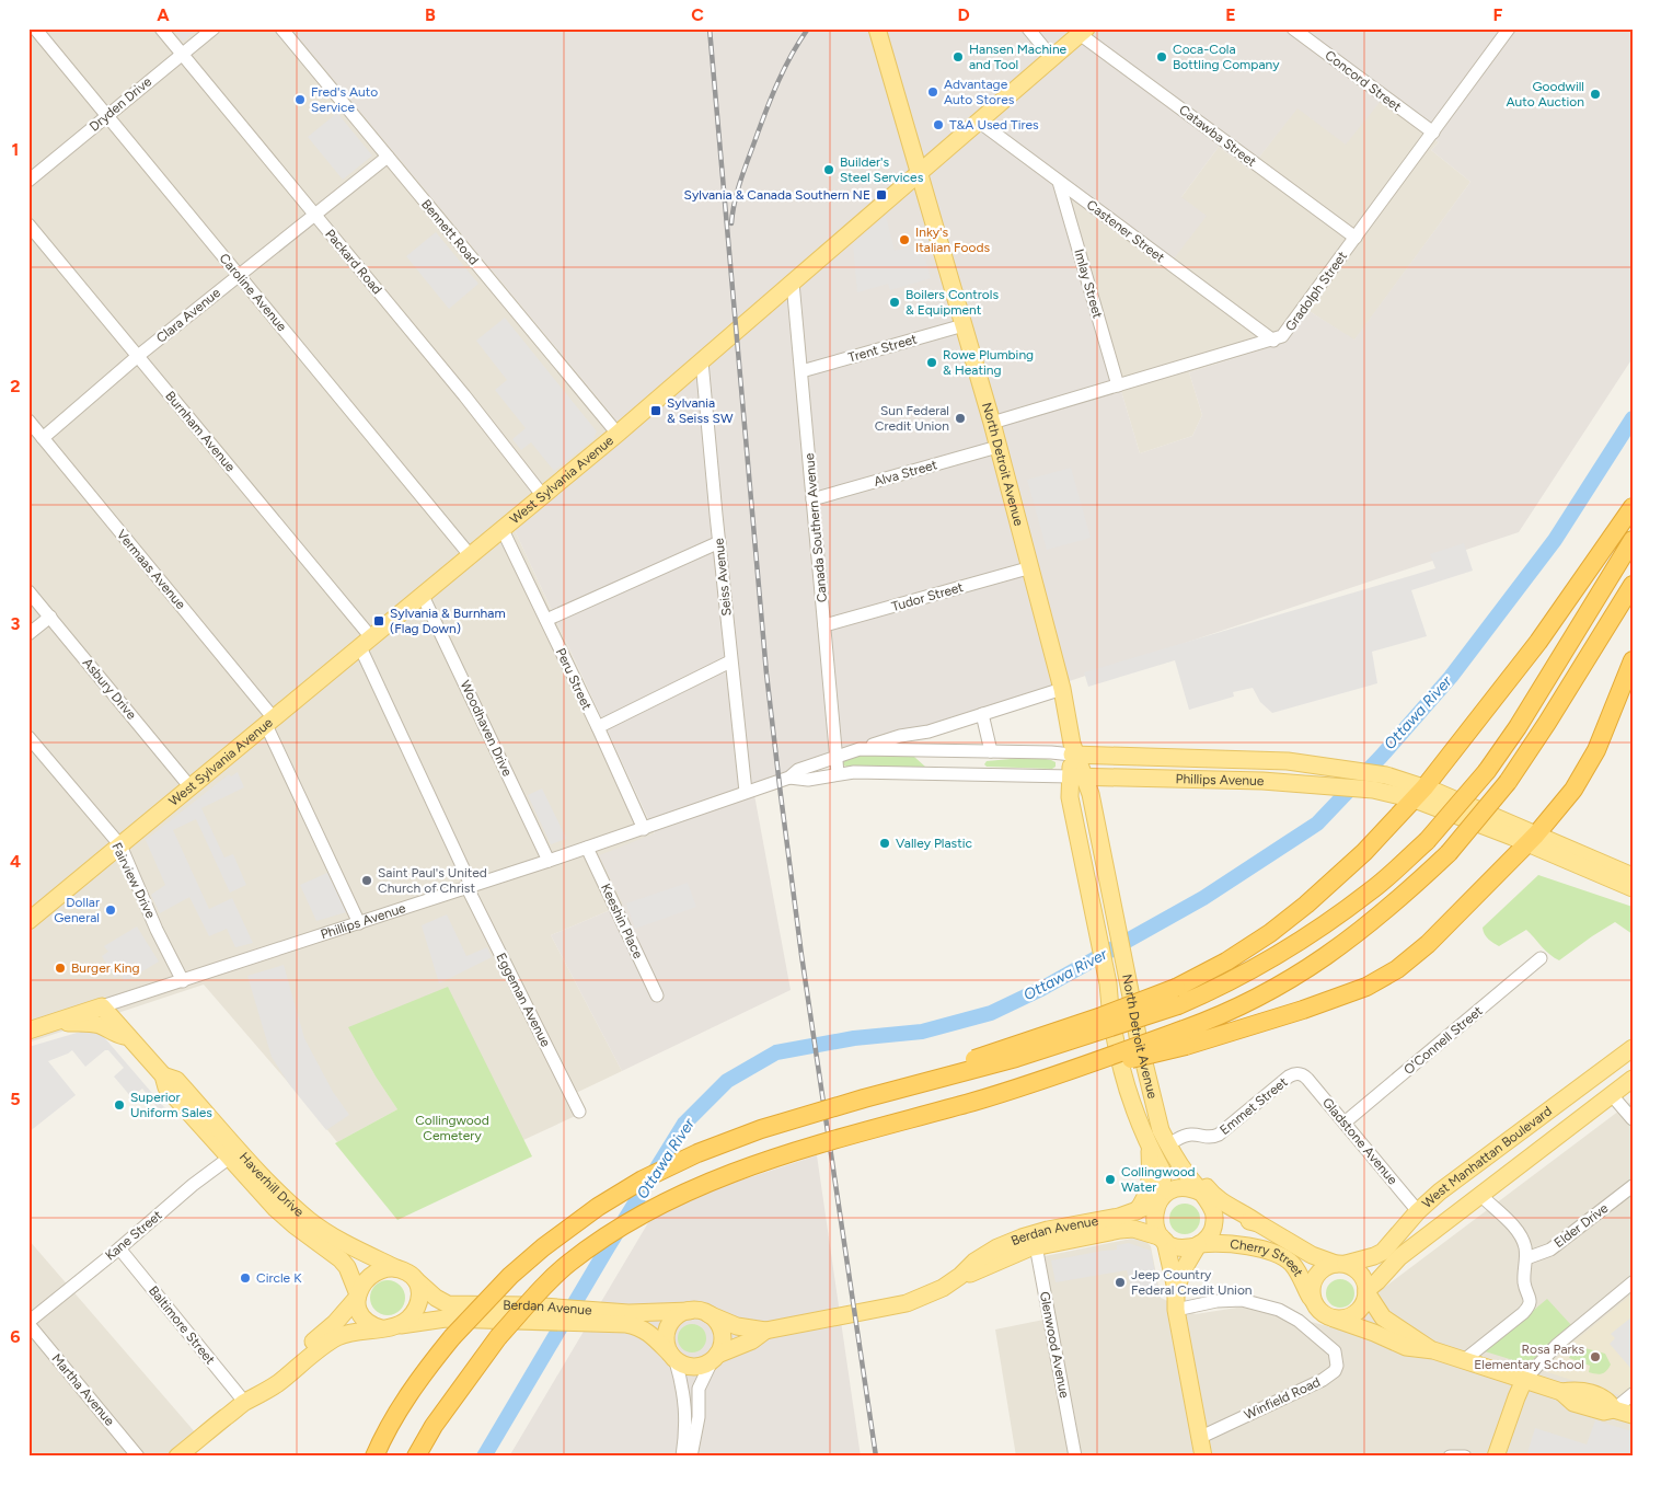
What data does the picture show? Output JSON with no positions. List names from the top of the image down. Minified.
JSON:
{"streets":{"main road":["North Detroit Avenue","West Sylvania Avenue","Phillips Avenue","West Manhattan Boulevard","Haverhill Drive","Berdan Avenue","Cherry Street"],"street":["Concord Street","Dryden Drive","Catawba Street","Castener Street","Bennett Road","Packard Road","Imlay Street","Gradolph Street","Caroline Avenue","Clara Avenue","Trent Street","Burnham Avenue","Alva Street","Canada Southern Avenue","Vermaas Avenue","Seiss Avenue","Tudor Street","Peru Street","Asbury Drive","Woodhaven Drive","Fairview Drive","Keeshin Place","Eggeman Avenue","O'Connell Street","Emmet Street","Gladstone Avenue","Elder Drive","Kane Street","Baltimore Street","Glenwood Avenue","Martha Avenue","Winfield Road"]},"crossings":[["Concord Street","Gradolph Street"],["Dryden Drive","Packard Road"],["Dryden Drive","Caroline Avenue"],["Catawba Street","Gradolph Street"],["Catawba Street","West Sylvania Avenue"],["Castener Street","Imlay Street"],["Castener Street","Gradolph Street"],["Castener Street","West Sylvania Avenue"],["Bennett Road","Clara Avenue"],["Bennett Road","West Sylvania Avenue"],["Packard Road","Clara Avenue"],["Packard Road","West Sylvania Avenue"],["Imlay Street","Gradolph Street"],["Gradolph Street","North Detroit Avenue"],["Caroline Avenue","Clara Avenue"],["Caroline Avenue","West Sylvania Avenue"],["Clara Avenue","Burnham Avenue"],["Clara Avenue","Vermaas Avenue"],["Trent Street","North Detroit Avenue"],["Trent Street","Canada Southern Avenue"],["Burnham Avenue","West Sylvania Avenue"],["Burnham Avenue","Phillips Avenue"],["Burnham Avenue","Eggeman Avenue"],["North Detroit Avenue","Alva Street"],["North Detroit Avenue","West Sylvania Avenue"],["North Detroit Avenue","Tudor Street"],["North Detroit Avenue","Phillips Avenue"],["North Detroit Avenue","Berdan Avenue"],["North Detroit Avenue","Cherry Street"],["Alva Street","Canada Southern Avenue"],["West Sylvania Avenue","Canada Southern Avenue"],["West Sylvania Avenue","Vermaas Avenue"],["West Sylvania Avenue","Seiss Avenue"],["West Sylvania Avenue","Peru Street"],["West Sylvania Avenue","Asbury Drive"],["West Sylvania Avenue","Woodhaven Drive"],["West Sylvania Avenue","Fairview Drive"],["Canada Southern Avenue","Tudor Street"],["Canada Southern Avenue","Phillips Avenue"],["Vermaas Avenue","Phillips Avenue"],["Seiss Avenue","Phillips Avenue"],["Peru Street","Phillips Avenue"],["Woodhaven Drive","Phillips Avenue"],["Phillips Avenue","Fairview Drive"],["Phillips Avenue","Keeshin Place"],["Phillips Avenue","Eggeman Avenue"],["Phillips Avenue","Haverhill Drive"],["O'Connell Street","Gladstone Avenue"],["Emmet Street","Gladstone Avenue"],["Gladstone Avenue","West Manhattan Boulevard"],["West Manhattan Boulevard","Elder Drive"],["West Manhattan Boulevard","Cherry Street"],["Haverhill Drive","Berdan Avenue"],["Haverhill Drive","Kane Street"],["Berdan Avenue","Cherry Street"],["Berdan Avenue","Glenwood Avenue"],["Kane Street","Baltimore Street"],["Kane Street","Martha Avenue"]],"water":["Ottawa River"],"parks":["Collingwood Cemetery"],"places":{"other":["Hansen Machine and Tool","Coca-Cola Bottling Company","Advantage Auto Stores","Goodwill Auto Auction","Fred's Auto Service","T&A Used Tires","Builder's Steel Services","Inky's Italian Foods","Boilers Controls & Equipment","Rowe Plumbing & Heating","Sun Federal Credit Union","Valley Plastic","Saint Paul's United Church of Christ","Dollar General","Burger King","Superior Uniform Sales","Collingwood Water","Circle K","Jeep Country Federal Credit Union","Rosa Parks Elementary School"],"transit":["Sylvania & Canada Southern NE","Sylvania & Seiss SW","Sylvania & Burnham (Flag Down)"]},"grid":{"columns":["A","B","C","D","E","F"],"rows":["1","2","3","4","5","6"]}}
